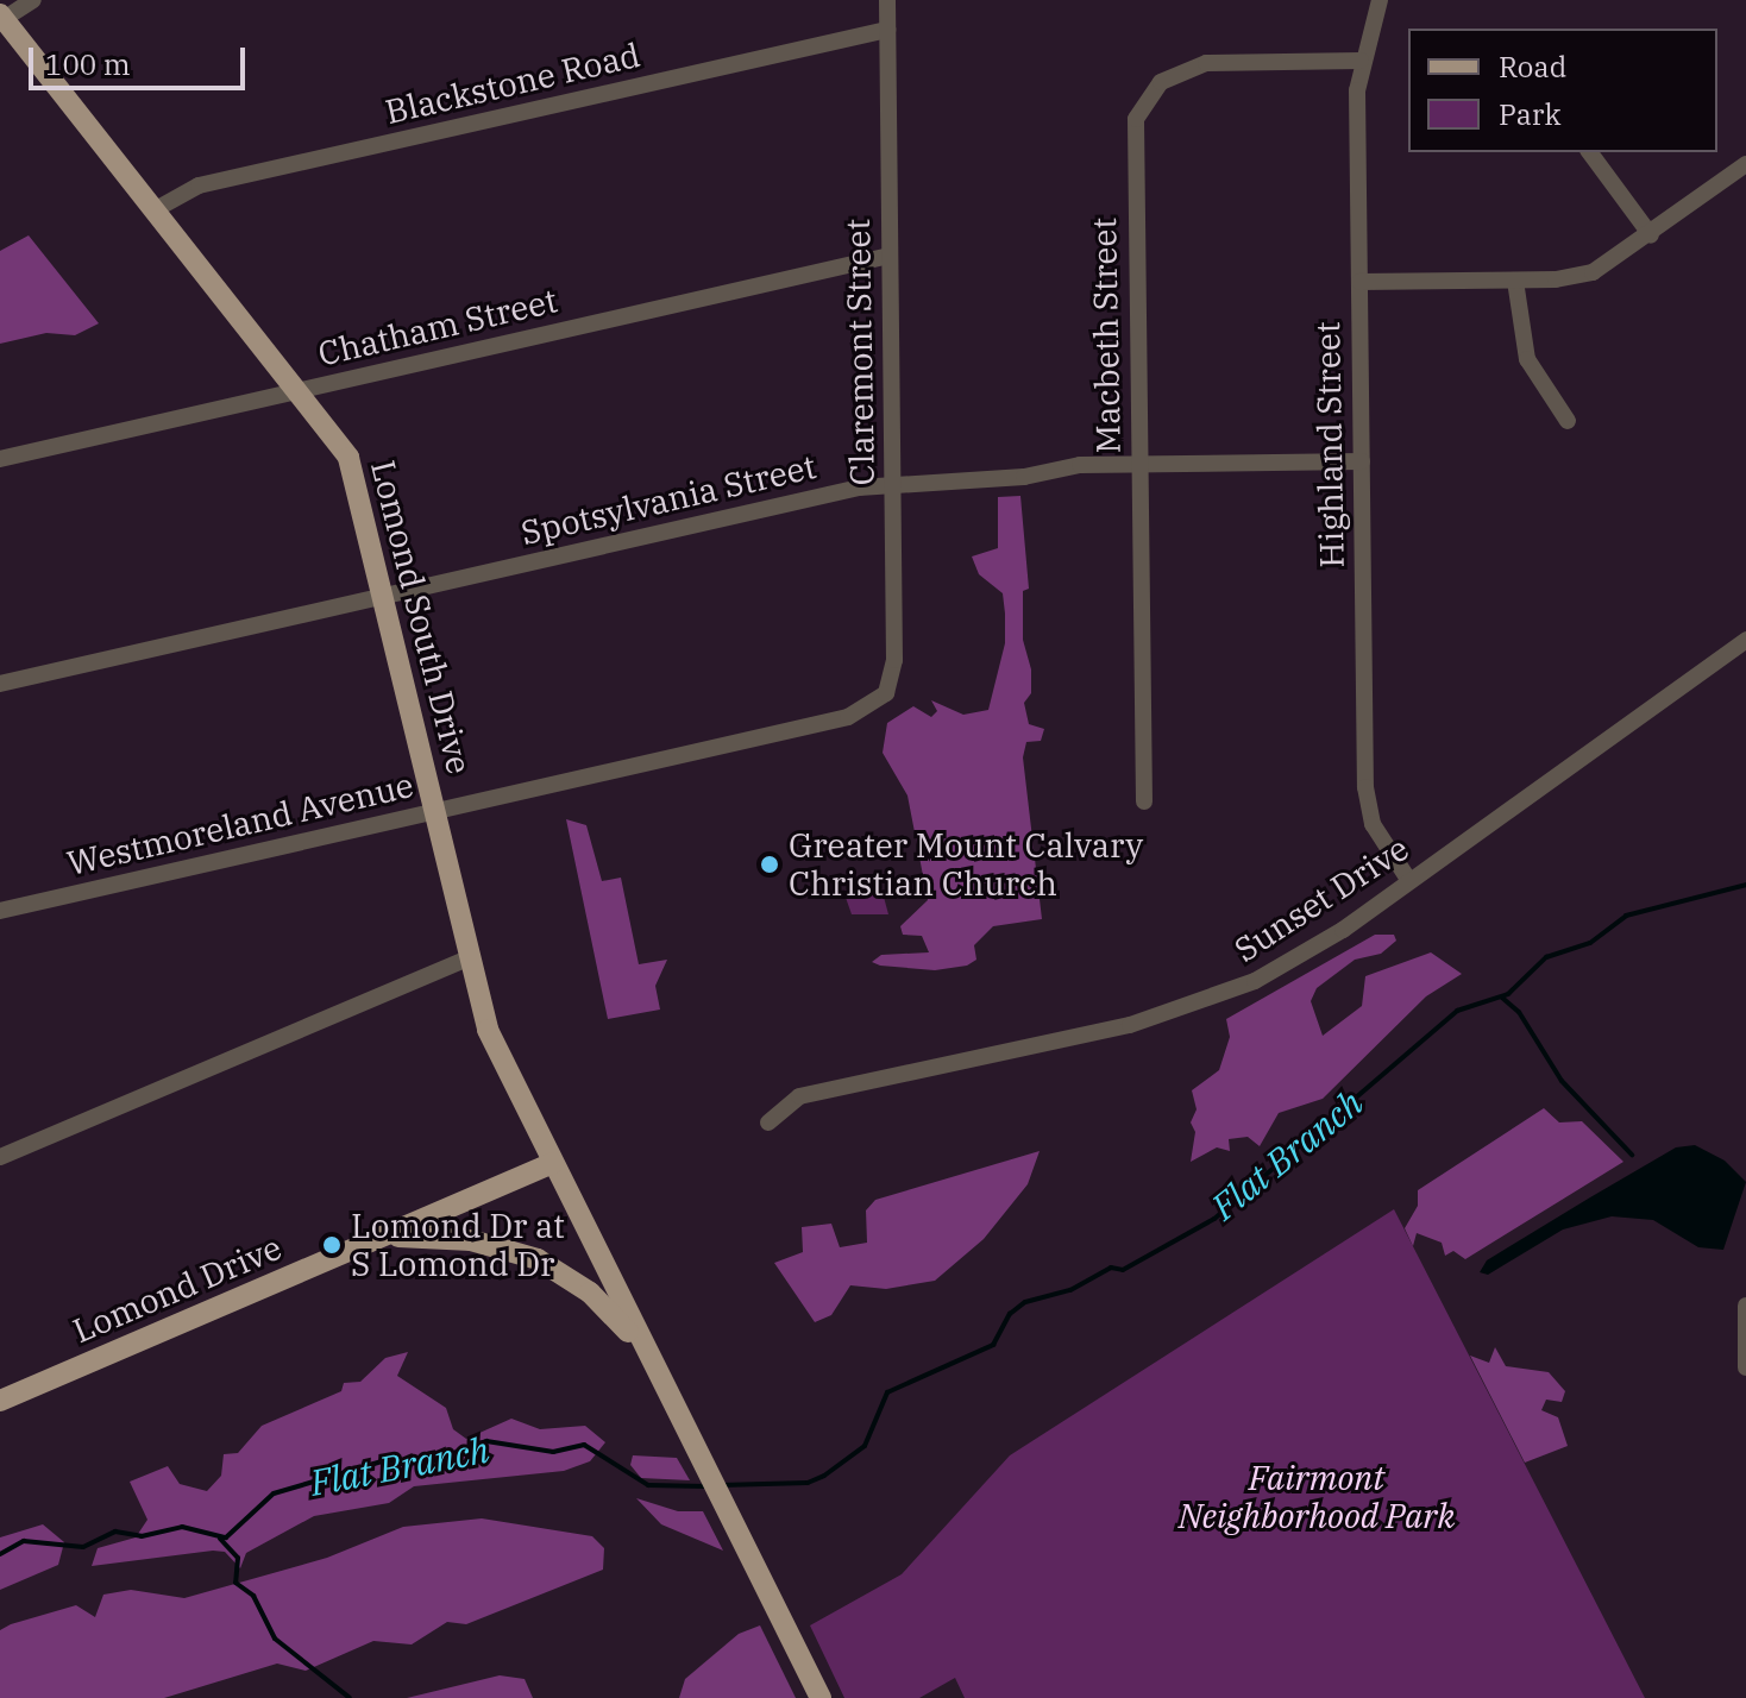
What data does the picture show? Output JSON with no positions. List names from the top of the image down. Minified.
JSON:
{"streets":{"main road":["Lomond South Drive","Lomond Drive"],"street":["Blackstone Road","Chatham Street","Macbeth Street","Claremont Street","Highland Street","Spotsylvania Street","Westmoreland Avenue","Sunset Drive"]},"crossings":[["Blackstone Road","Claremont Street"],["Blackstone Road","Lomond South Drive"],["Chatham Street","Claremont Street"],["Chatham Street","Lomond South Drive"],["Macbeth Street","Highland Street"],["Macbeth Street","Spotsylvania Street"],["Claremont Street","Spotsylvania Street"],["Claremont Street","Westmoreland Avenue"],["Highland Street","Spotsylvania Street"],["Highland Street","Sunset Drive"],["Spotsylvania Street","Lomond South Drive"],["Lomond South Drive","Westmoreland Avenue"],["Lomond South Drive","Lomond Drive"]],"water":["Flat Branch"],"parks":["Fairmont Neighborhood Park"],"places":["Greater Mount Calvary Christian Church","Lomond Dr at S Lomond Dr"],"legend":["Road","Park"],"scale_bar":"100 m"}
